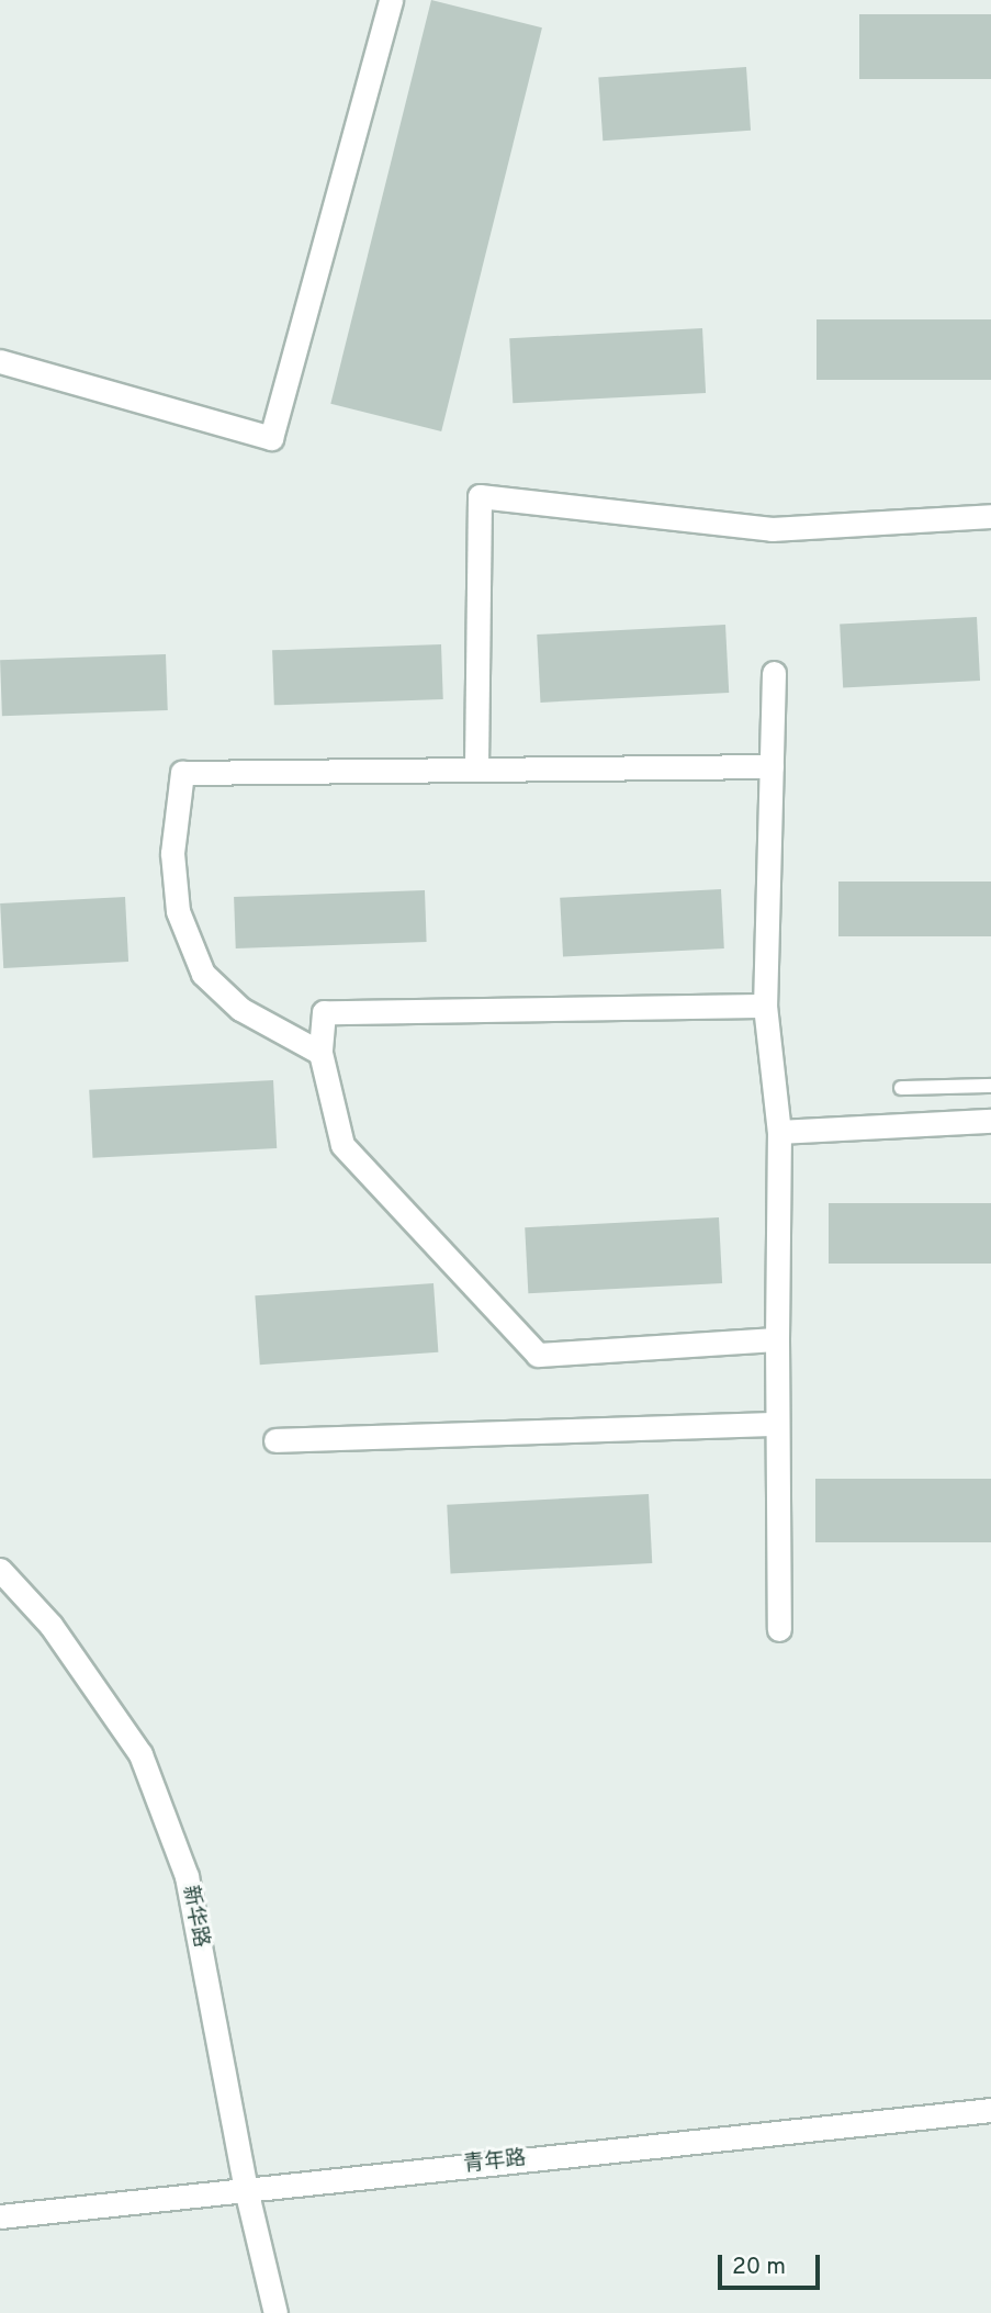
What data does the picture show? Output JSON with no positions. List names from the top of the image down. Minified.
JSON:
{"streets":{"street":["新华路","青年路"]},"crossings":[["新华路","青年路"]],"scale_bar":"20 m"}
